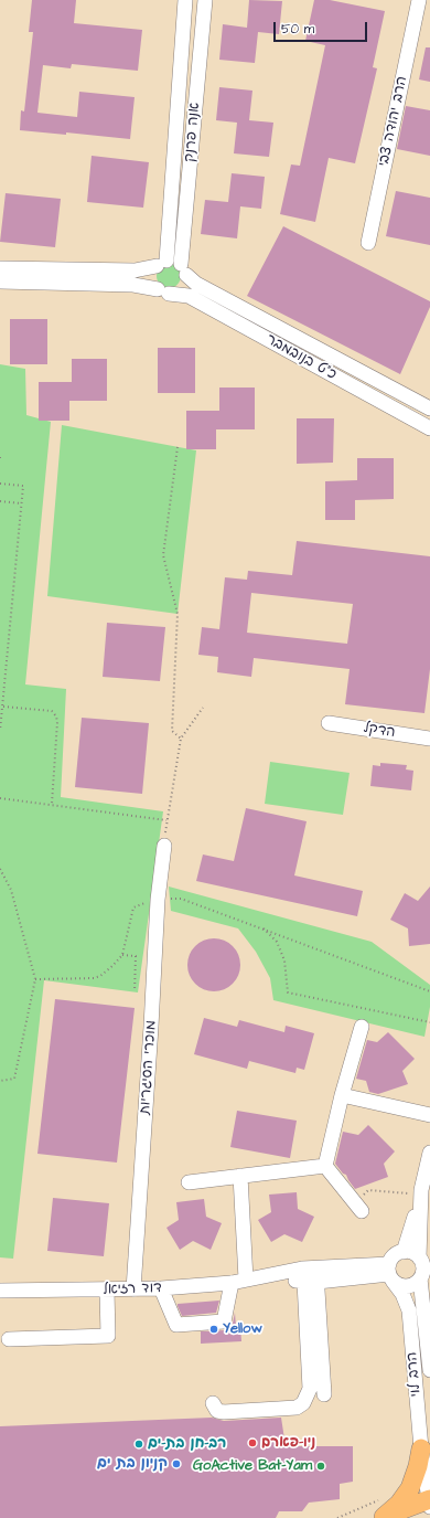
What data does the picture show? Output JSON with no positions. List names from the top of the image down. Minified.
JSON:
{"streets":{"street":["הרב יהודה צבי","אנה פרנק","כ\"ט בנובמבר","הדקל","מוכרי הסיגריות","דוד רזיאל","הרב לוי"]},"crossings":[["אנה פרנק","כ\"ט בנובמבר"],["מוכרי הסיגריות","דוד רזיאל"],["דוד רזיאל","הרב לוי"]],"places":["Yellow","ניו-פארם","רב-חן בת-ים","קניון בת ים","GoActive Bat-Yam"],"scale_bar":"50 m"}
